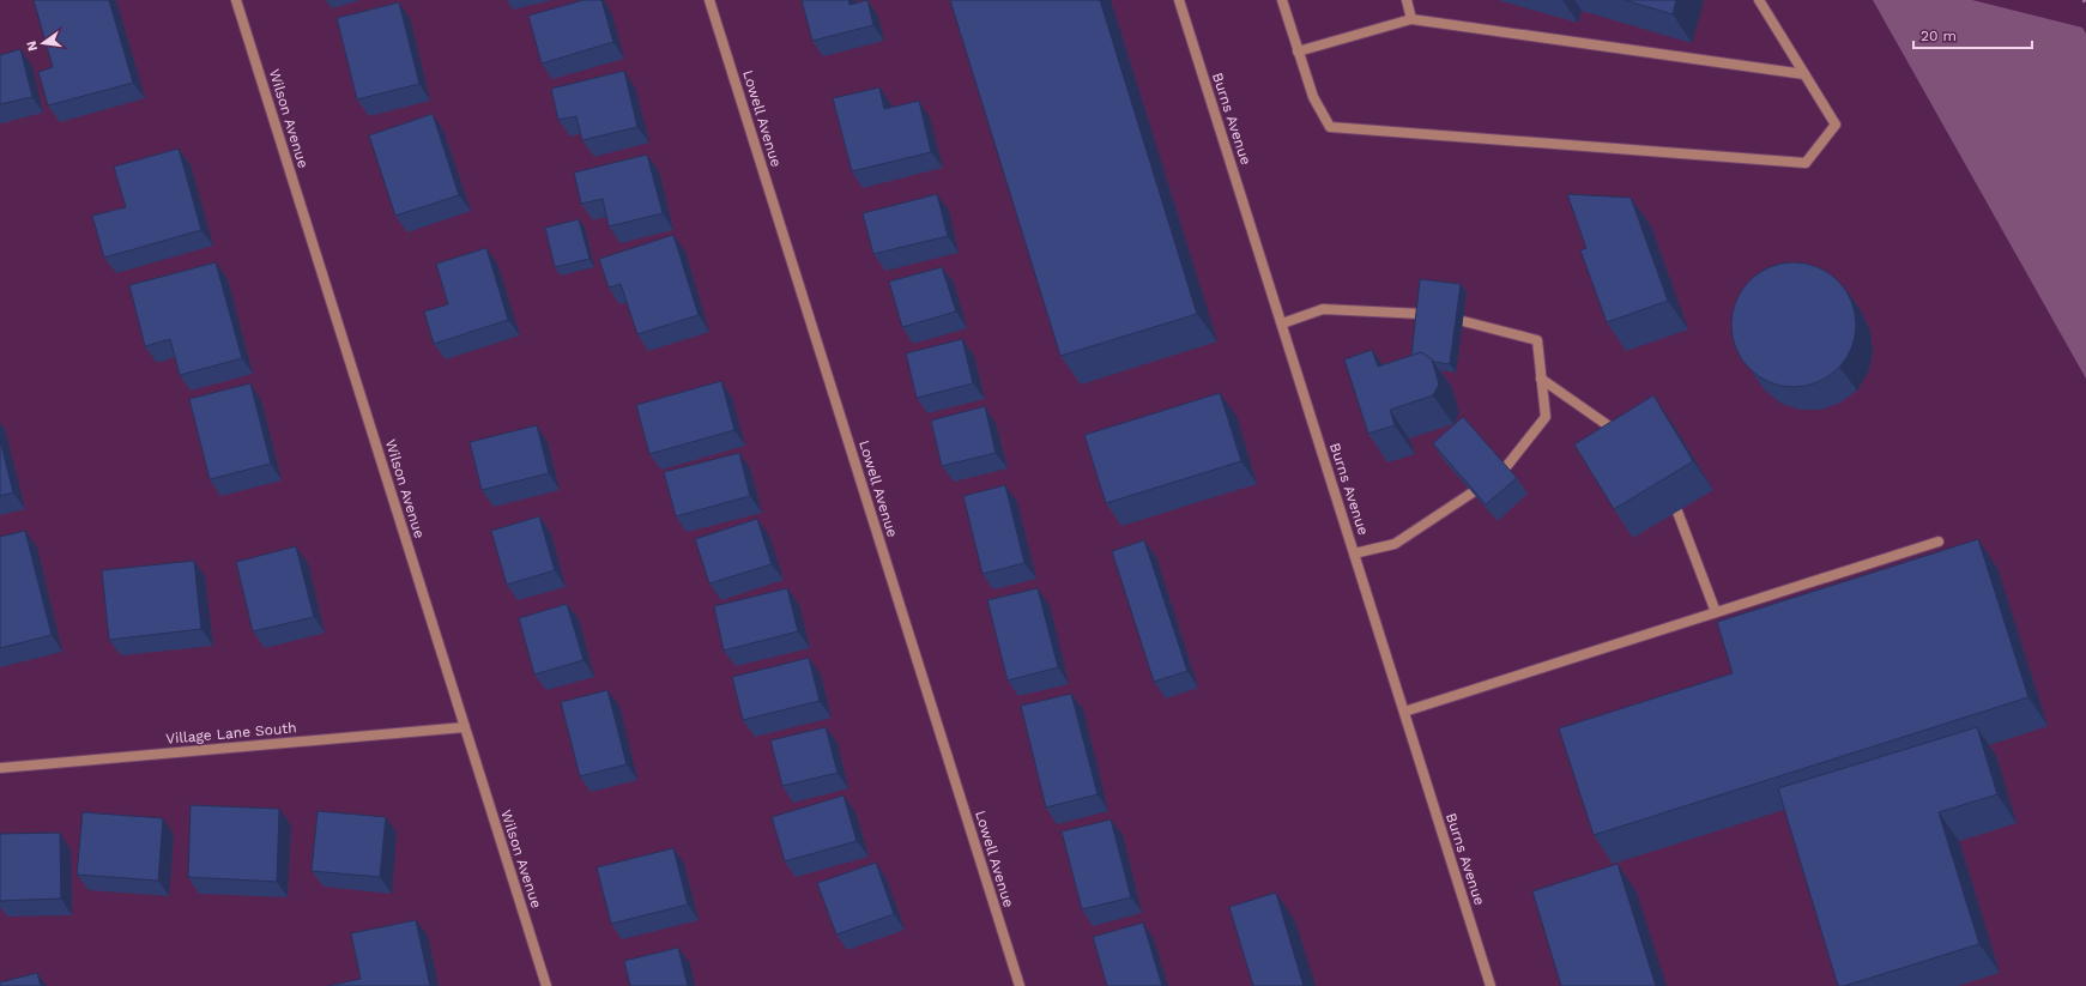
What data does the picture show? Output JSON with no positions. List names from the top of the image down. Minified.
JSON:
{"streets":{"street":["Wilson Avenue","Lowell Avenue","Burns Avenue","Village Lane South"]},"crossings":[["Wilson Avenue","Village Lane South"]],"scale_bar":"20 m","north":"left"}
